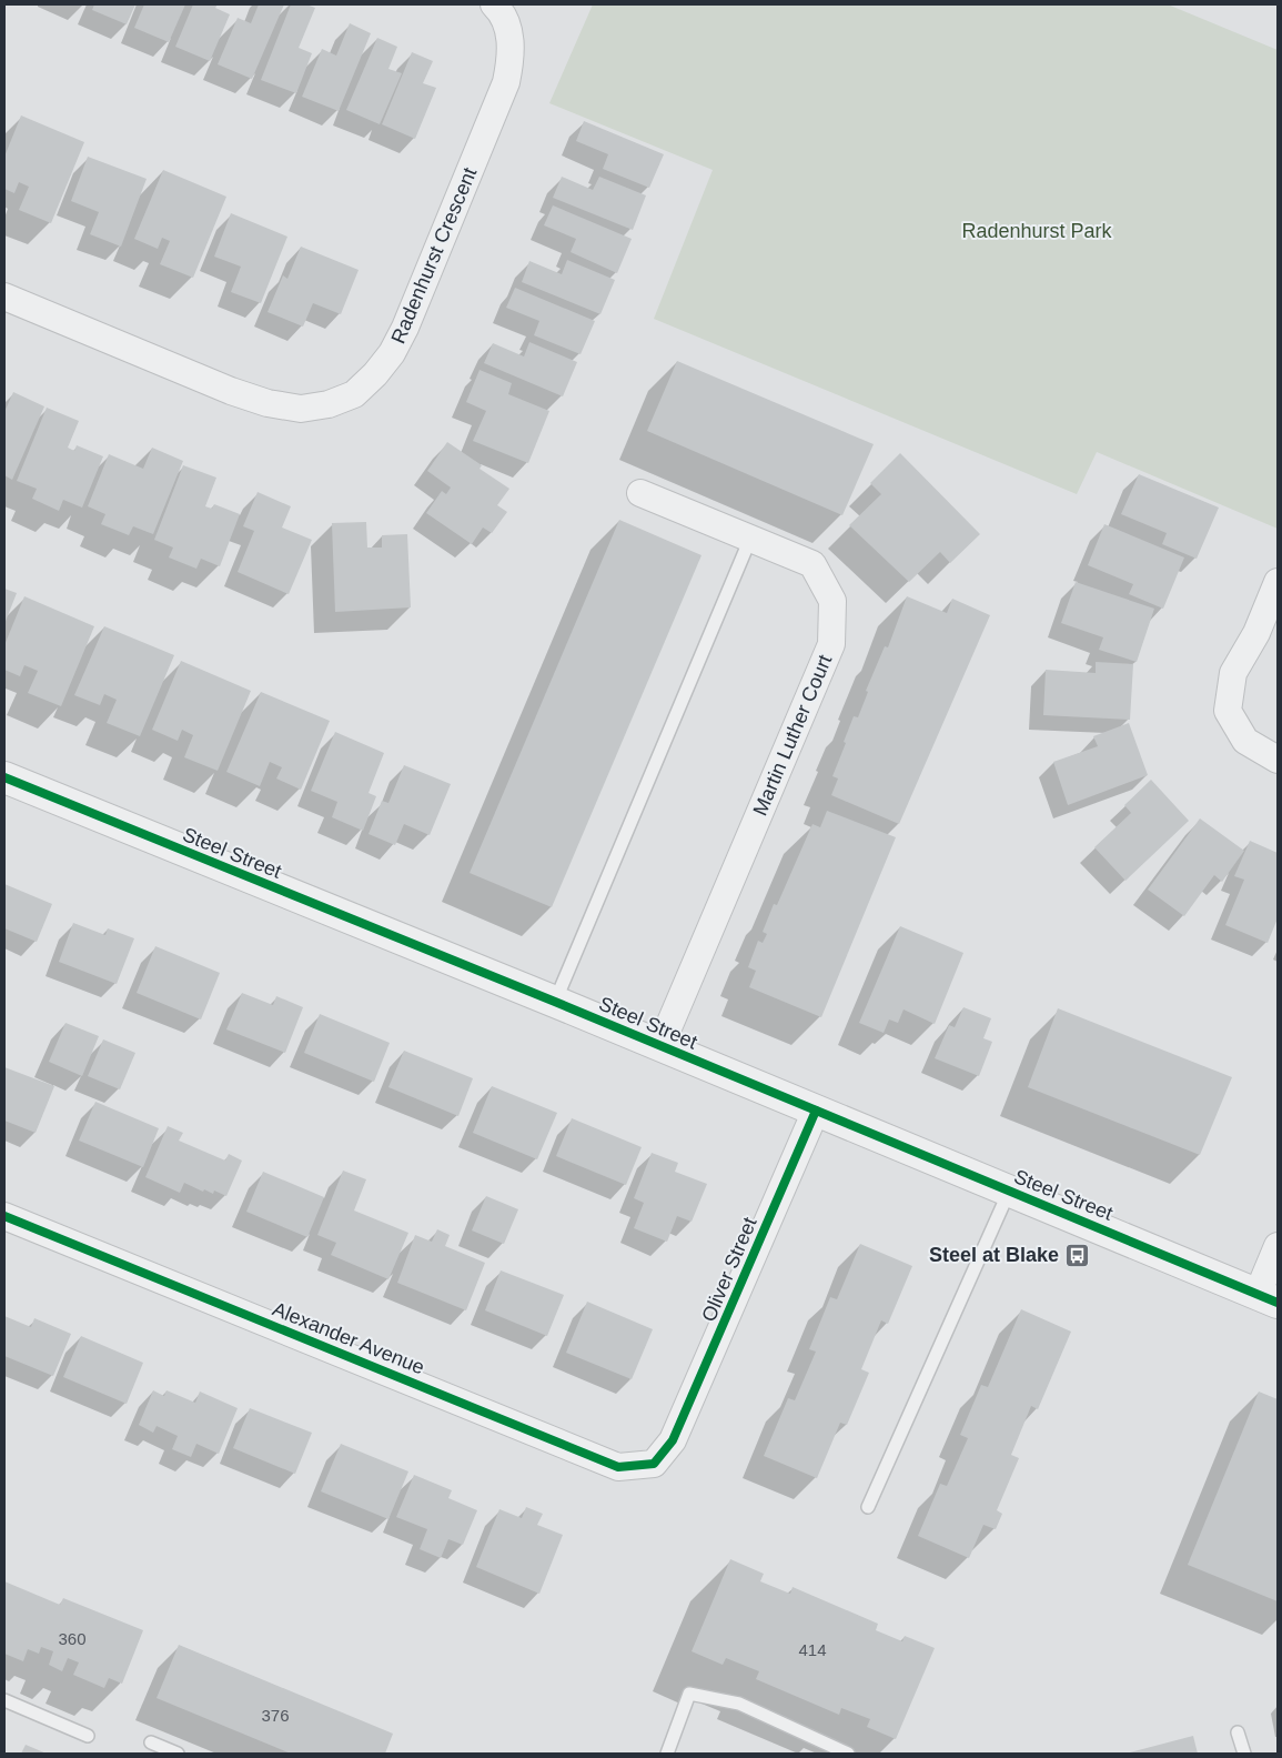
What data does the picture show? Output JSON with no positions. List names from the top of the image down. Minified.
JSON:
{"streets":{"street":["Radenhurst Crescent","Martin Luther Court","Steel Street","Oliver Street","Alexander Avenue"]},"crossings":[["Martin Luther Court","Steel Street"],["Steel Street","Oliver Street"],["Oliver Street","Alexander Avenue"]],"parks":["Radenhurst Park"],"places":{"bus stop":["Steel at Blake"]},"house_numbers":["360","414","376"]}
